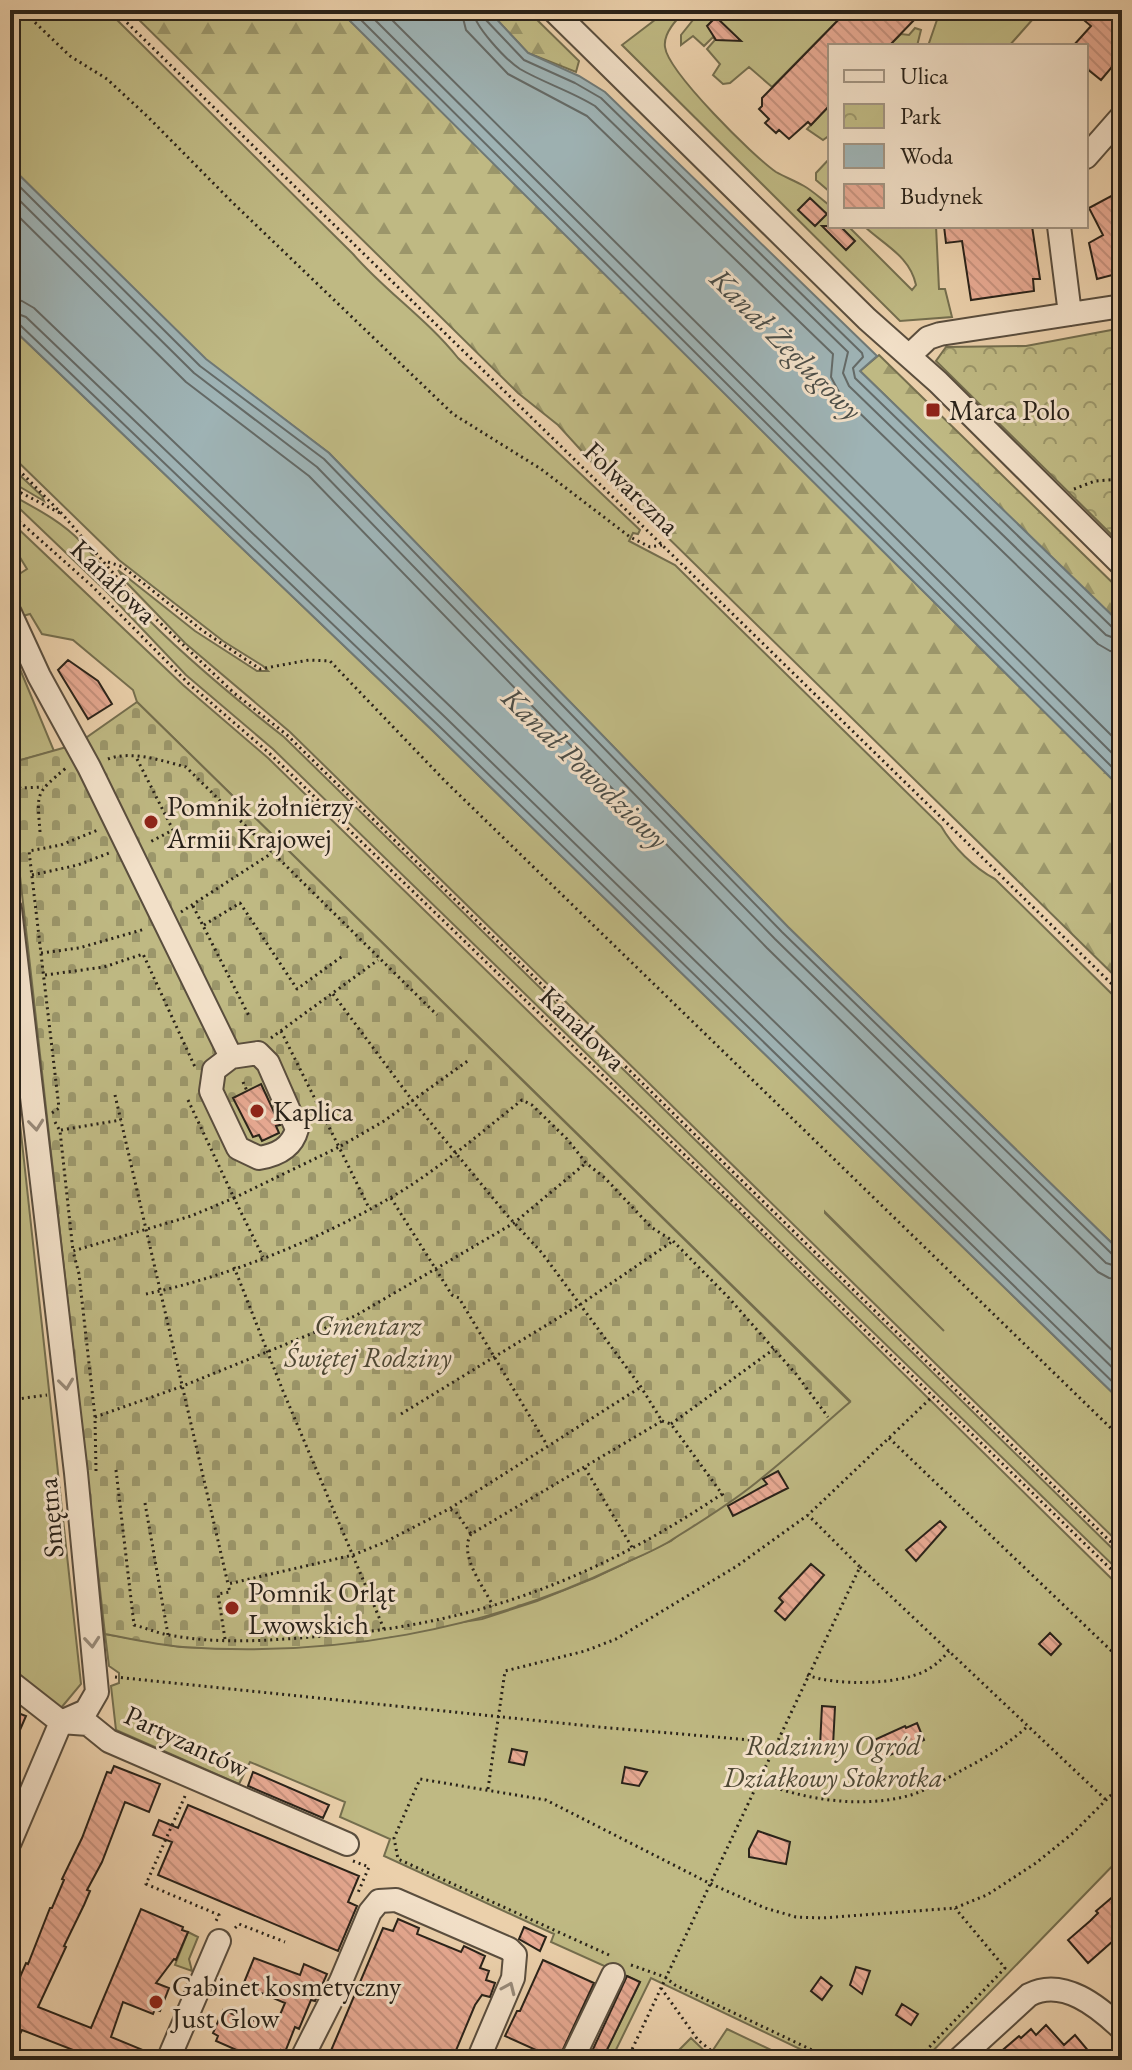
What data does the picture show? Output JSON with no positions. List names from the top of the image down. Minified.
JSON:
{"streets":{"street":["Smętna","Partyzantów"],"path":["Folwarczna","Kanałowa"]},"crossings":[["Smętna","Partyzantów"]],"one_way":["Smętna"],"water":["Kanał Żeglugowy","Kanał Powodziowy"],"parks":["Cmentarz Świętej Rodziny","Rodzinny Ogród Działkowy Stokrotka"],"places":{"transit":["Marca Polo"],"other":["Pomnik żołnierzy Armii Krajowej","Kaplica","Pomnik Orląt Lwowskich","Gabinet kosmetyczny Just Glow"]},"legend":["Ulica","Park","Woda","Budynek"]}
